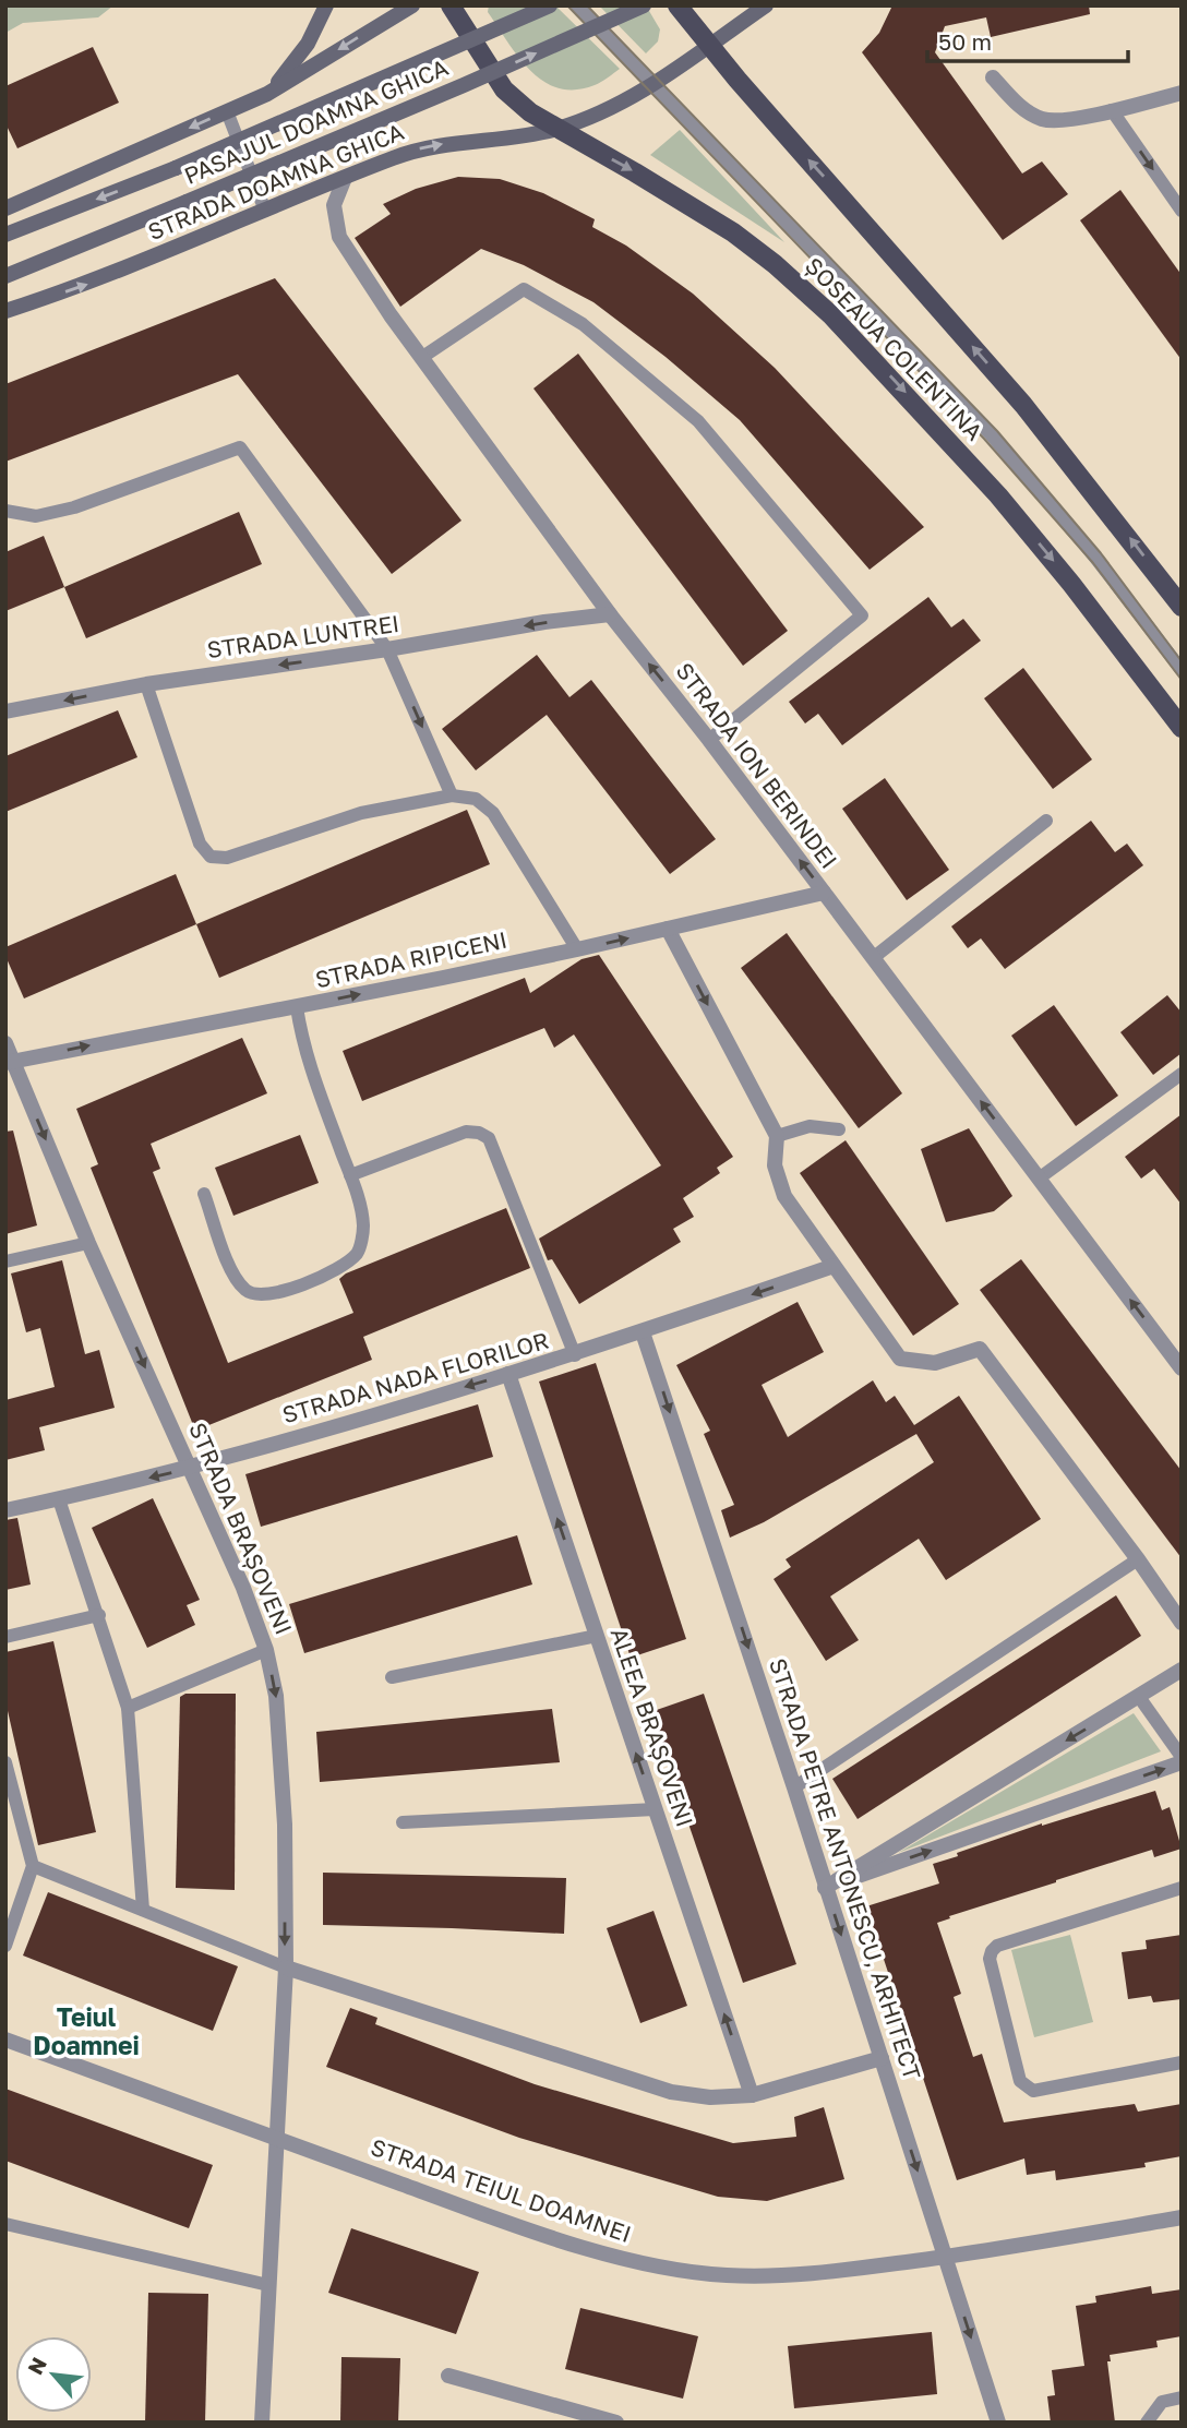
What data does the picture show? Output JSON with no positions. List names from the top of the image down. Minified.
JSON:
{"streets":{"main road":["PASAJUL DOAMNA GHICA","STRADA DOAMNA GHICA","ȘOSEAUA COLENTINA"],"street":["STRADA LUNTREI","STRADA ION BERINDEI","STRADA RIPICENI","STRADA NADA FLORILOR","STRADA BRAȘOVENI","ALEEA BRAȘOVENI","STRADA PETRE ANTONESCU, ARHITECT","STRADA TEIUL DOAMNEI"]},"crossings":[["STRADA DOAMNA GHICA","ȘOSEAUA COLENTINA"],["STRADA DOAMNA GHICA","STRADA ION BERINDEI"],["STRADA LUNTREI","STRADA ION BERINDEI"],["STRADA ION BERINDEI","STRADA RIPICENI"],["STRADA RIPICENI","STRADA BRAȘOVENI"],["STRADA NADA FLORILOR","STRADA BRAȘOVENI"],["STRADA NADA FLORILOR","ALEEA BRAȘOVENI"],["STRADA NADA FLORILOR","STRADA PETRE ANTONESCU, ARHITECT"],["STRADA BRAȘOVENI","STRADA TEIUL DOAMNEI"],["STRADA PETRE ANTONESCU, ARHITECT","STRADA TEIUL DOAMNEI"]],"one_way":["STRADA LUNTREI","STRADA ION BERINDEI","STRADA RIPICENI","STRADA NADA FLORILOR","STRADA BRAȘOVENI","ALEEA BRAȘOVENI","STRADA PETRE ANTONESCU, ARHITECT"],"districts":["Teiul Doamnei"],"scale_bar":"50 m","north":"top left"}
